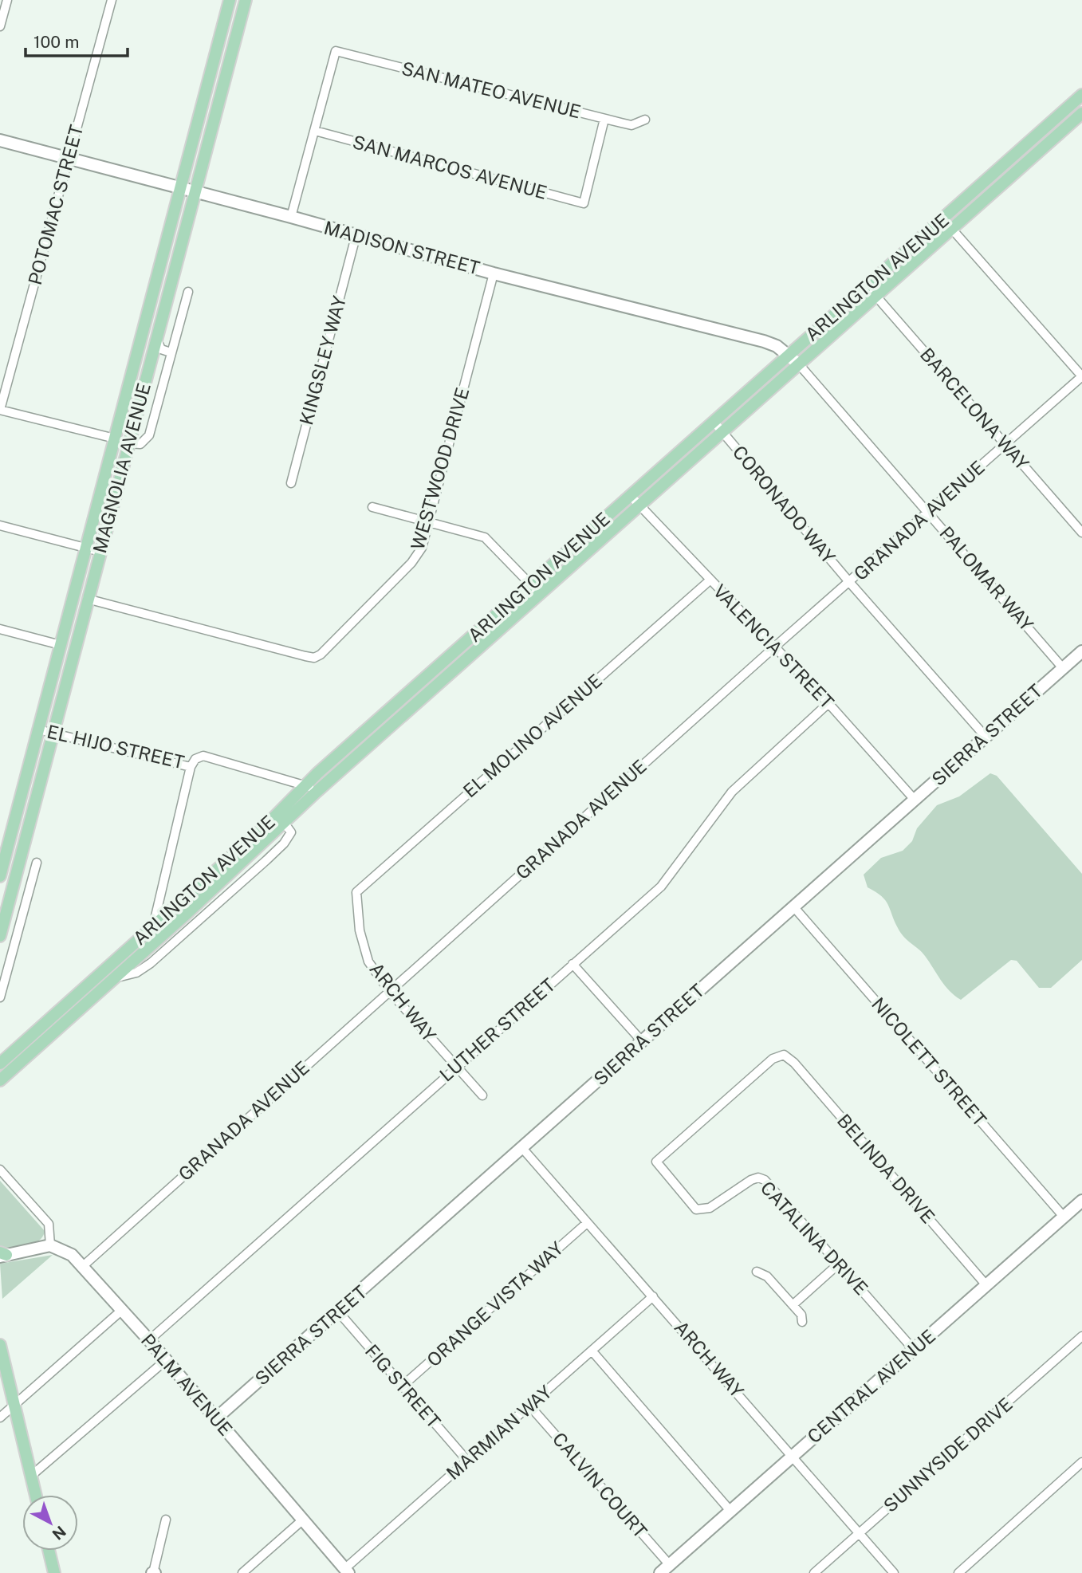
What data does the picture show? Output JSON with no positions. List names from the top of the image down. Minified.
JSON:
{"streets":{"main road":["ARLINGTON AVENUE","MAGNOLIA AVENUE"],"street":["SAN MATEO AVENUE","SAN MARCOS AVENUE","POTOMAC STREET","MADISON STREET","KINGSLEY WAY","BARCELONA WAY","WESTWOOD DRIVE","CORONADO WAY","GRANADA AVENUE","PALOMAR WAY","VALENCIA STREET","SIERRA STREET","EL MOLINO AVENUE","EL HIJO STREET","ARCH WAY","LUTHER STREET","NICOLETT STREET","BELINDA DRIVE","CATALINA DRIVE","ORANGE VISTA WAY","PALM AVENUE","FIG STREET","CENTRAL AVENUE","MARMIAN WAY","SUNNYSIDE DRIVE","CALVIN COURT"]},"crossings":[["SAN MATEO AVENUE","SAN MARCOS AVENUE"],["POTOMAC STREET","MADISON STREET"],["MADISON STREET","ARLINGTON AVENUE"],["MADISON STREET","KINGSLEY WAY"],["MADISON STREET","MAGNOLIA AVENUE"],["MADISON STREET","WESTWOOD DRIVE"],["MADISON STREET","PALOMAR WAY"],["ARLINGTON AVENUE","BARCELONA WAY"],["ARLINGTON AVENUE","CORONADO WAY"],["ARLINGTON AVENUE","PALOMAR WAY"],["ARLINGTON AVENUE","VALENCIA STREET"],["ARLINGTON AVENUE","EL HIJO STREET"],["BARCELONA WAY","GRANADA AVENUE"],["MAGNOLIA AVENUE","WESTWOOD DRIVE"],["MAGNOLIA AVENUE","EL HIJO STREET"],["CORONADO WAY","GRANADA AVENUE"],["CORONADO WAY","SIERRA STREET"],["GRANADA AVENUE","PALOMAR WAY"],["GRANADA AVENUE","VALENCIA STREET"],["GRANADA AVENUE","ARCH WAY"],["GRANADA AVENUE","PALM AVENUE"],["PALOMAR WAY","SIERRA STREET"],["VALENCIA STREET","SIERRA STREET"],["VALENCIA STREET","EL MOLINO AVENUE"],["VALENCIA STREET","LUTHER STREET"],["SIERRA STREET","ARCH WAY"],["SIERRA STREET","NICOLETT STREET"],["SIERRA STREET","PALM AVENUE"],["SIERRA STREET","FIG STREET"],["EL MOLINO AVENUE","ARCH WAY"],["ARCH WAY","LUTHER STREET"],["ARCH WAY","ORANGE VISTA WAY"],["ARCH WAY","CENTRAL AVENUE"],["ARCH WAY","MARMIAN WAY"],["ARCH WAY","SUNNYSIDE DRIVE"],["LUTHER STREET","PALM AVENUE"],["NICOLETT STREET","CENTRAL AVENUE"],["BELINDA DRIVE","CATALINA DRIVE"],["BELINDA DRIVE","CENTRAL AVENUE"],["CATALINA DRIVE","CENTRAL AVENUE"],["ORANGE VISTA WAY","FIG STREET"],["PALM AVENUE","MARMIAN WAY"],["FIG STREET","MARMIAN WAY"],["CENTRAL AVENUE","CALVIN COURT"],["MARMIAN WAY","CALVIN COURT"]],"scale_bar":"100 m","north":"bottom right"}
